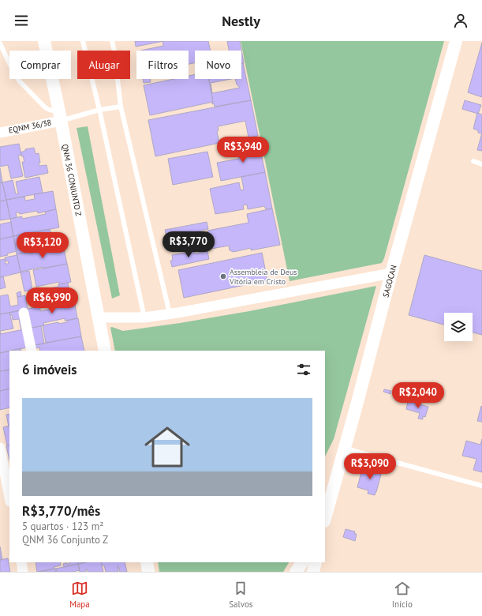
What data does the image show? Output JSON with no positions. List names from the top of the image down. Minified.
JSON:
{"streets":{"street":["EQNM 36/38","QNM 36 CONJUNTO Z","SAGOCAN"]},"crossings":[["EQNM 36/38","QNM 36 CONJUNTO Z"]],"places":["Assembleia de Deus Vitória em Cristo"],"page":{"header":"Nestly","chip":["Comprar","Alugar","Filtros","Novo"],"price":["R$3,940","R$3,770","R$3,120","R$6,990","R$2,040","R$3,090"],"heading":"6 imóveis","list":[{"name":"R$3,770/mês","note":"5 quartos · 123 m² · QNM 36 Conjunto Z"}],"tabs":["Mapa","Salvos","Início"]}}
